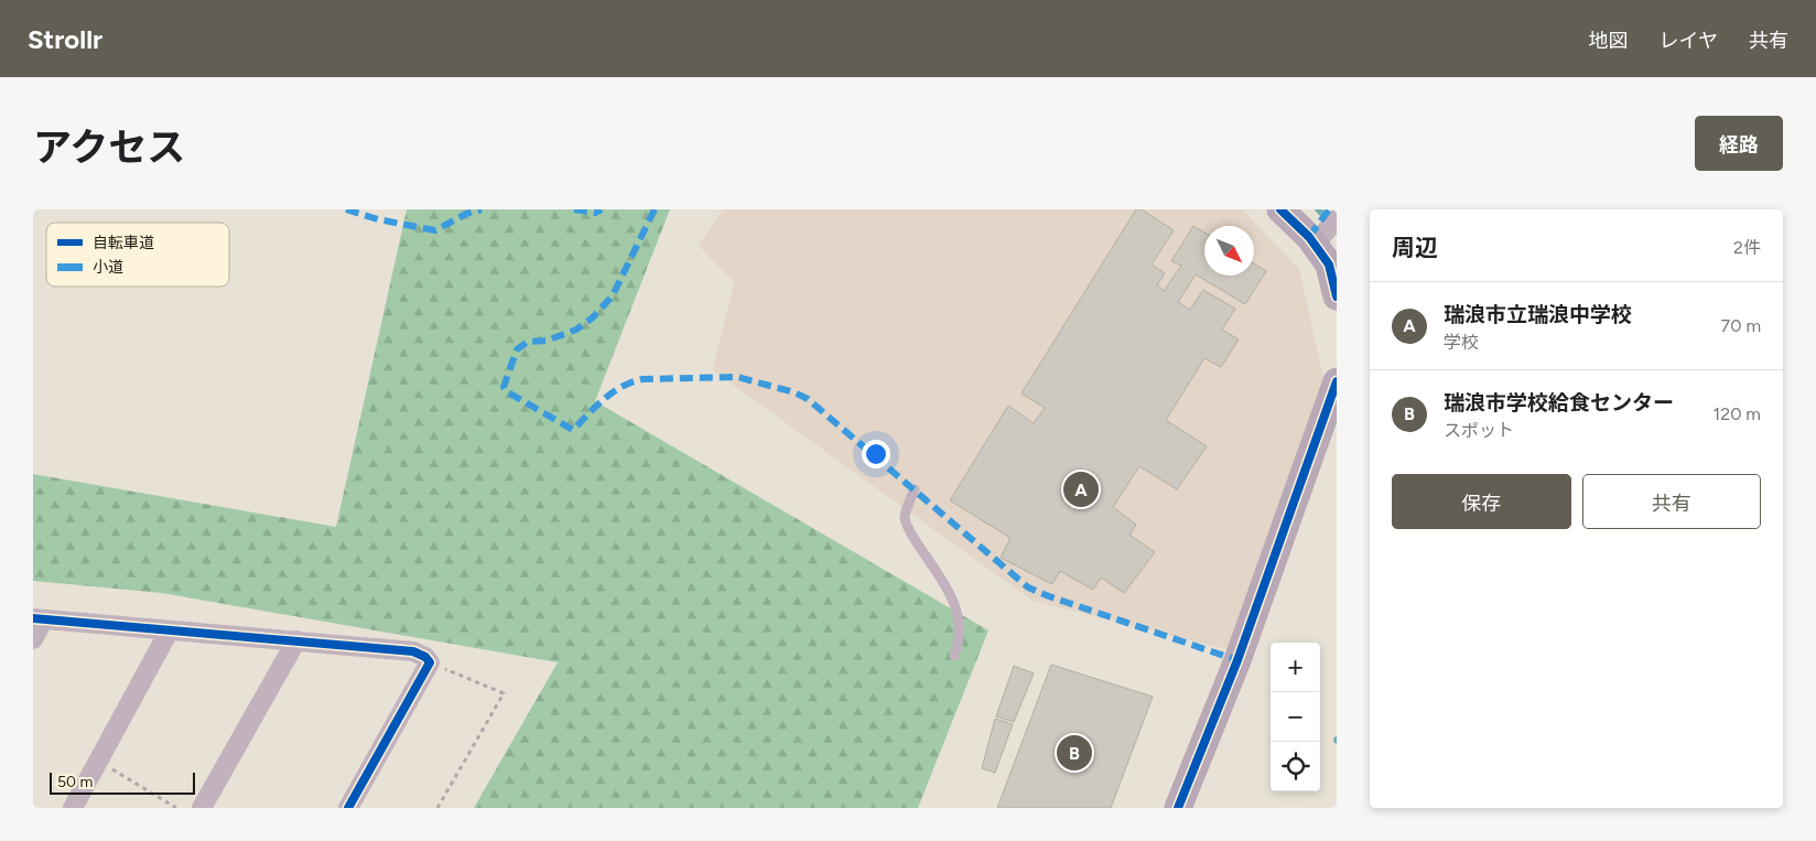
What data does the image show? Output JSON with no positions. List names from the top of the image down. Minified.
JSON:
{"legend":["自転車道","小道"],"scale_bar":"50 m","north":"bottom right","page":{"header":"Strollr","nav":["地図","レイヤ","共有"],"title":"アクセス","buttons":["経路",["保存","共有"]],"heading":["周辺","2件"],"list":[{"mark":"A","name":"瑞浪市立瑞浪中学校","note":"学校","value":"70 m"},{"mark":"B","name":"瑞浪市学校給食センター","note":"スポット","value":"120 m"}],"pins":["A","B"],"map_buttons":["+","−"],"scale":"50 m"}}
